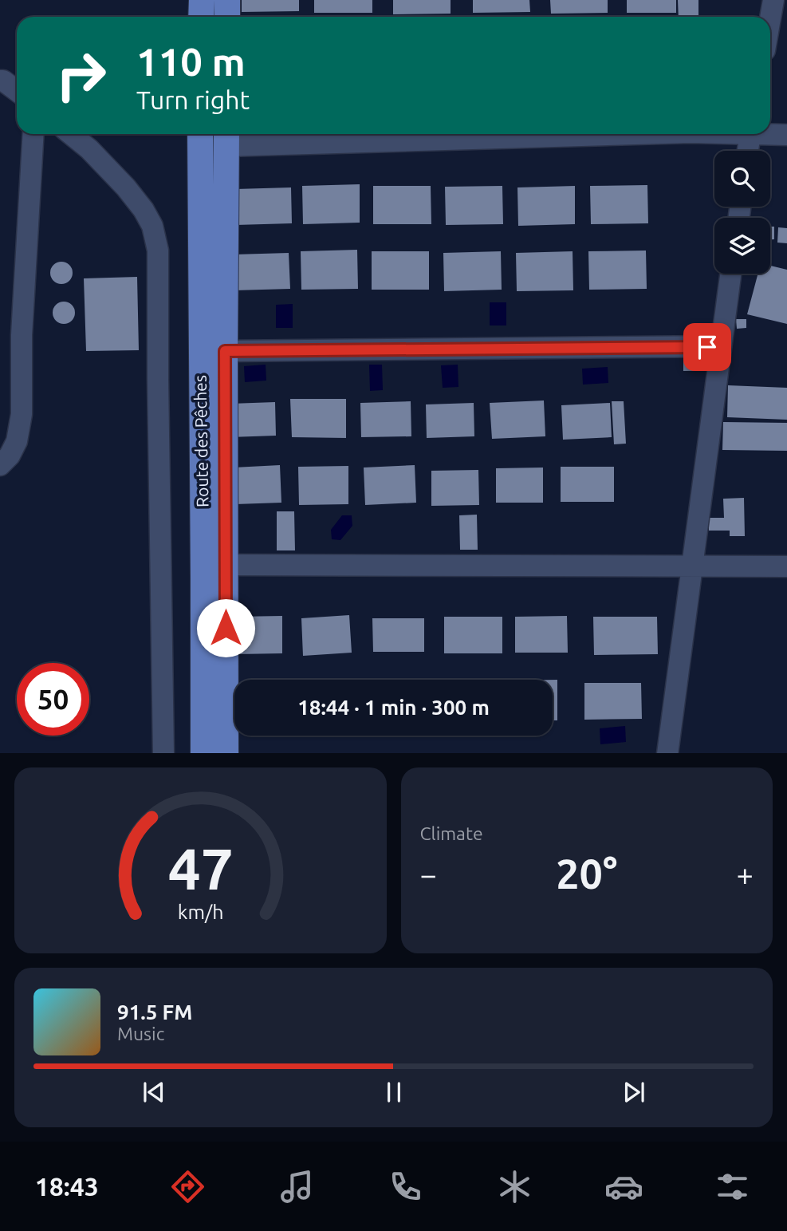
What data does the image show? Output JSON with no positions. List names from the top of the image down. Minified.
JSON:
{"streets":{"main road":["Route des Pêches"]},"page":{"turn":["110 m","Turn right"],"limit":"50","trip":"18:44 · 1 min · 300 m","tile":"Climate","heat":["−","20°","+"],"song":["91.5 FM","Music"],"tabs":"18:43","gauge":["47","km/h"]}}
